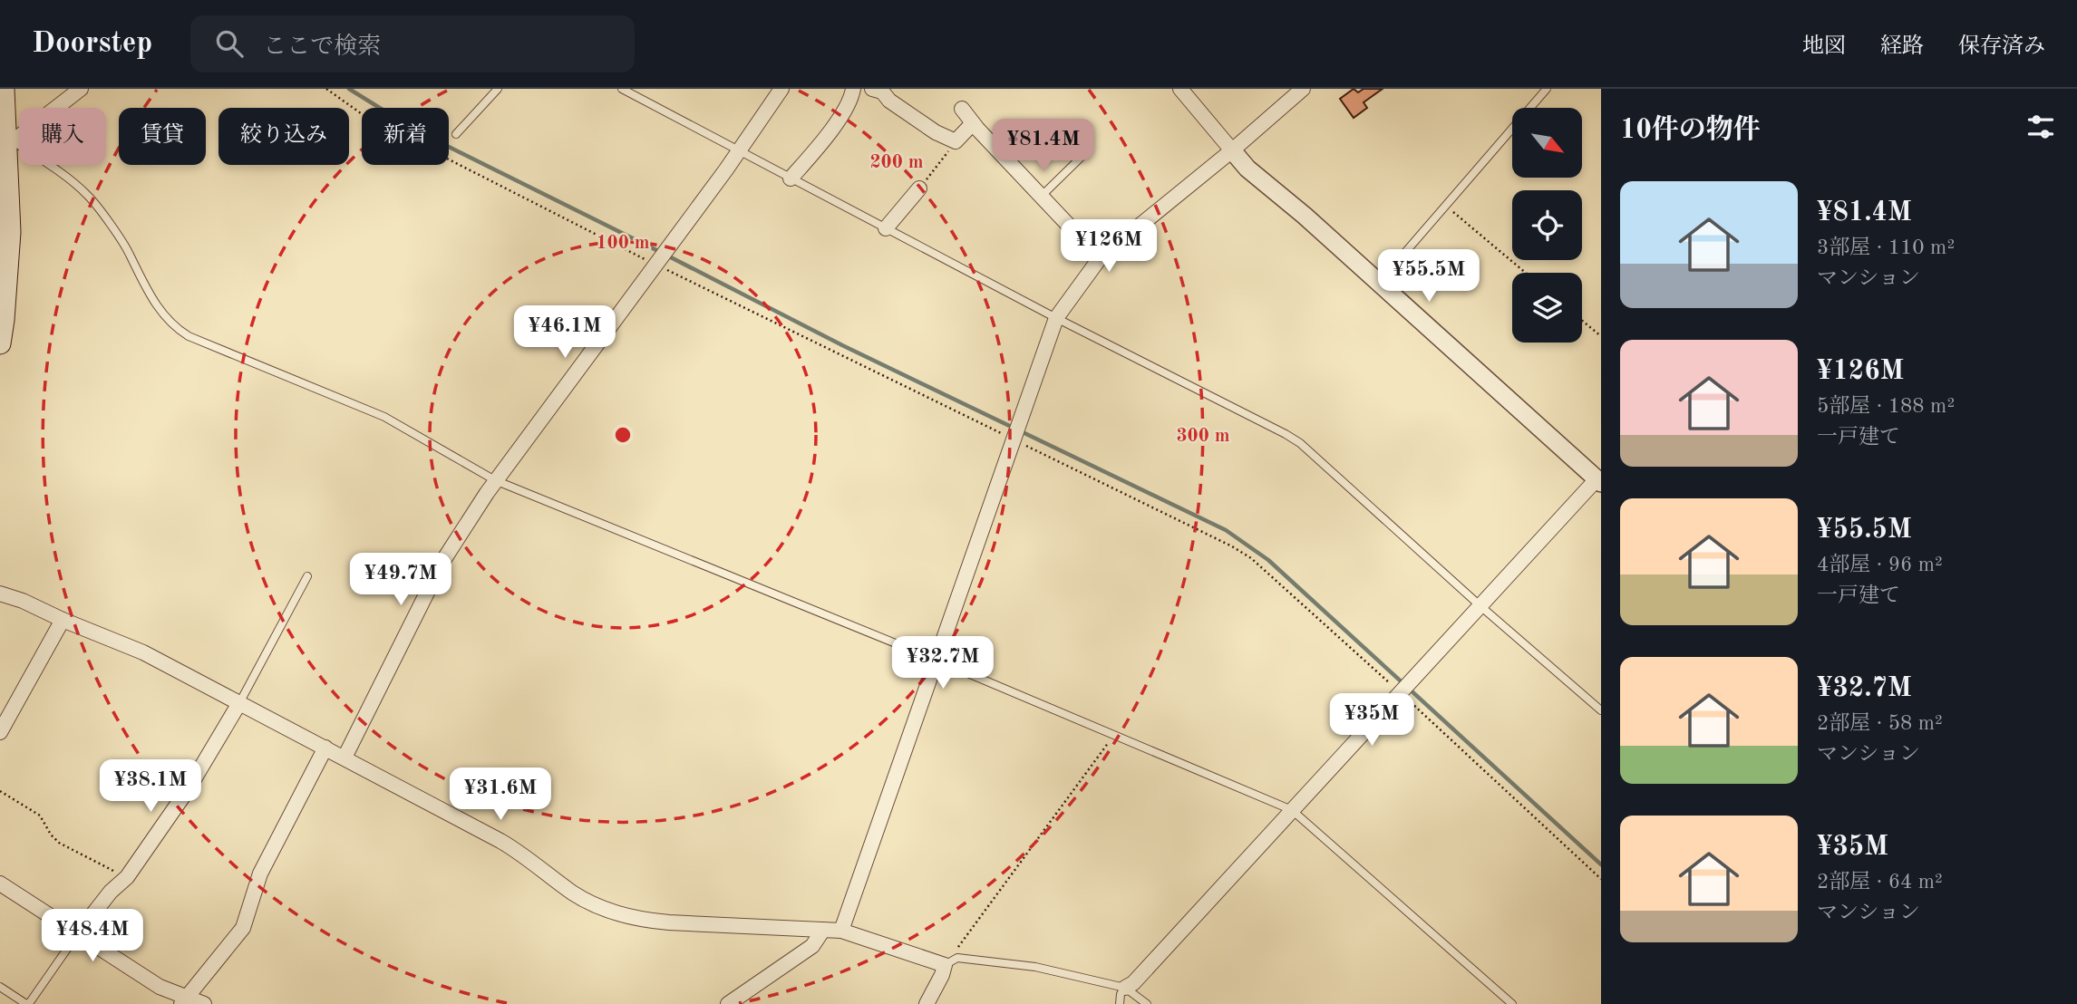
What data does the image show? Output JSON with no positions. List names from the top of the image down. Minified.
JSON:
{"north":"bottom right","page":{"header":"Doorstep","search":"ここで検索","nav":["地図","経路","保存済み"],"heading":"10件の物件","chip":["購入","賃貸","絞り込み","新着"],"price":["¥81.4M","¥126M","¥55.5M","¥46.1M","¥49.7M","¥32.7M","¥35M","¥38.1M","¥31.6M","¥48.4M"],"list":[{"name":"¥81.4M","note":"3部屋 · 110 m² · マンション"},{"name":"¥126M","note":"5部屋 · 188 m² · 一戸建て"},{"name":"¥55.5M","note":"4部屋 · 96 m² · 一戸建て"},{"name":"¥32.7M","note":"2部屋 · 58 m² · マンション"},{"name":"¥35M","note":"2部屋 · 64 m² · マンション"}]},"rings":["200 m","100 m","300 m"]}
